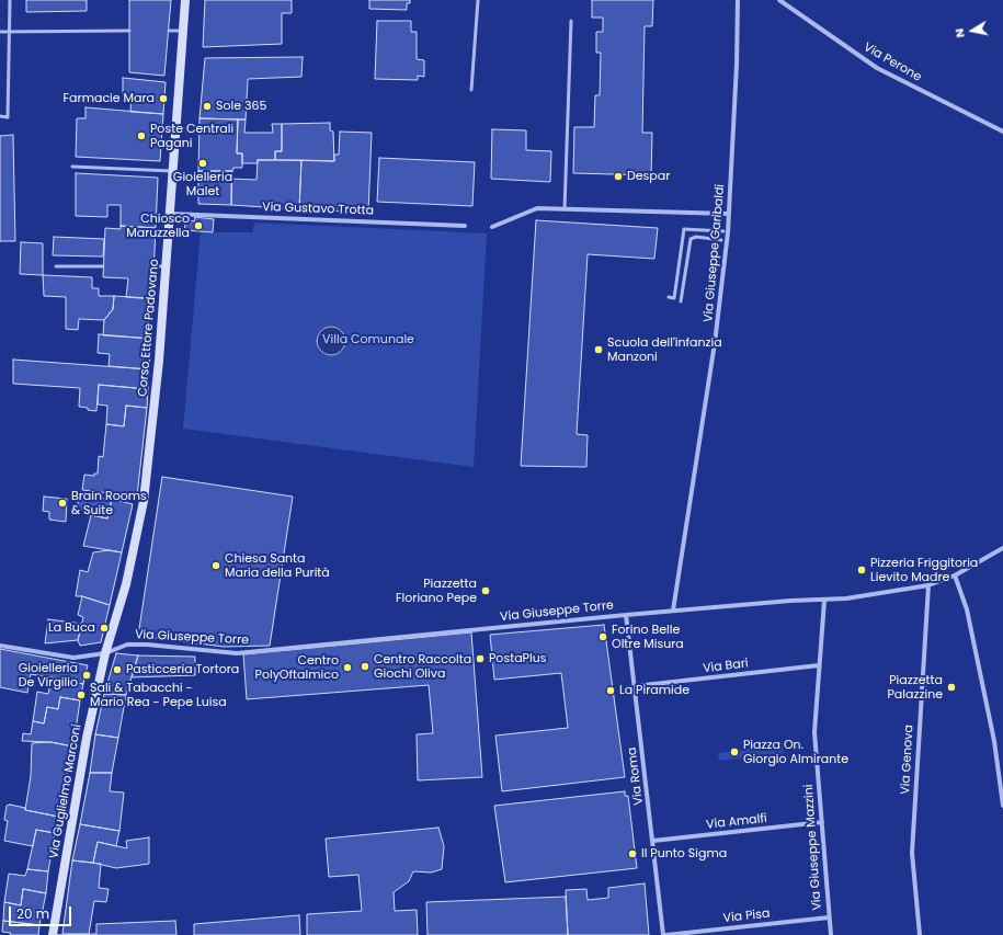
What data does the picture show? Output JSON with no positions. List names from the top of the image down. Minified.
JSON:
{"streets":{"street":["Via Perone","Via Gustavo Trotta","Via Giuseppe Garibaldi","Corso Ettore Padovano","Via Giuseppe Torre","Via Bari","Via Genova","Via Roma","Via Guglielmo Marconi","Via Amalfi","Via Giuseppe Mazzini","Via Pisa"]},"crossings":[["Via Gustavo Trotta","Corso Ettore Padovano"],["Via Giuseppe Garibaldi","Via Giuseppe Torre"],["Corso Ettore Padovano","Via Giuseppe Torre"],["Corso Ettore Padovano","Via Guglielmo Marconi"],["Via Giuseppe Torre","Via Genova"],["Via Giuseppe Torre","Via Roma"],["Via Giuseppe Torre","Via Guglielmo Marconi"],["Via Giuseppe Torre","Via Giuseppe Mazzini"],["Via Bari","Via Roma"],["Via Bari","Via Giuseppe Mazzini"],["Via Roma","Via Amalfi"],["Via Amalfi","Via Giuseppe Mazzini"],["Via Giuseppe Mazzini","Via Pisa"]],"parks":["Villa Comunale"],"places":["Farmacie Mara","Sole 365","Poste Centrali Pagani","Gioielleria Malet","Despar","Chiosco Maruzzella","Scuola dell'infanzia Manzoni","Brain Rooms & Suite","Chiesa Santa Maria della Purità","Pizzeria Friggitoria Lievito Madre","Piazzetta Floriano Pepe","La Buca","Forino Belle Oltre Misura","PostaPlus","Centro Raccolta Giochi Oliva","Centro PolyOftalmico","Pasticceria Tortora","Gioielleria De Virgilio","Piazzetta Palazzine","La Piramide","Sali & Tabacchi - Mario Rea - Pepe Luisa","Piazza On. Giorgio Almirante","Il Punto Sigma"],"scale_bar":"20 m","north":"left"}
